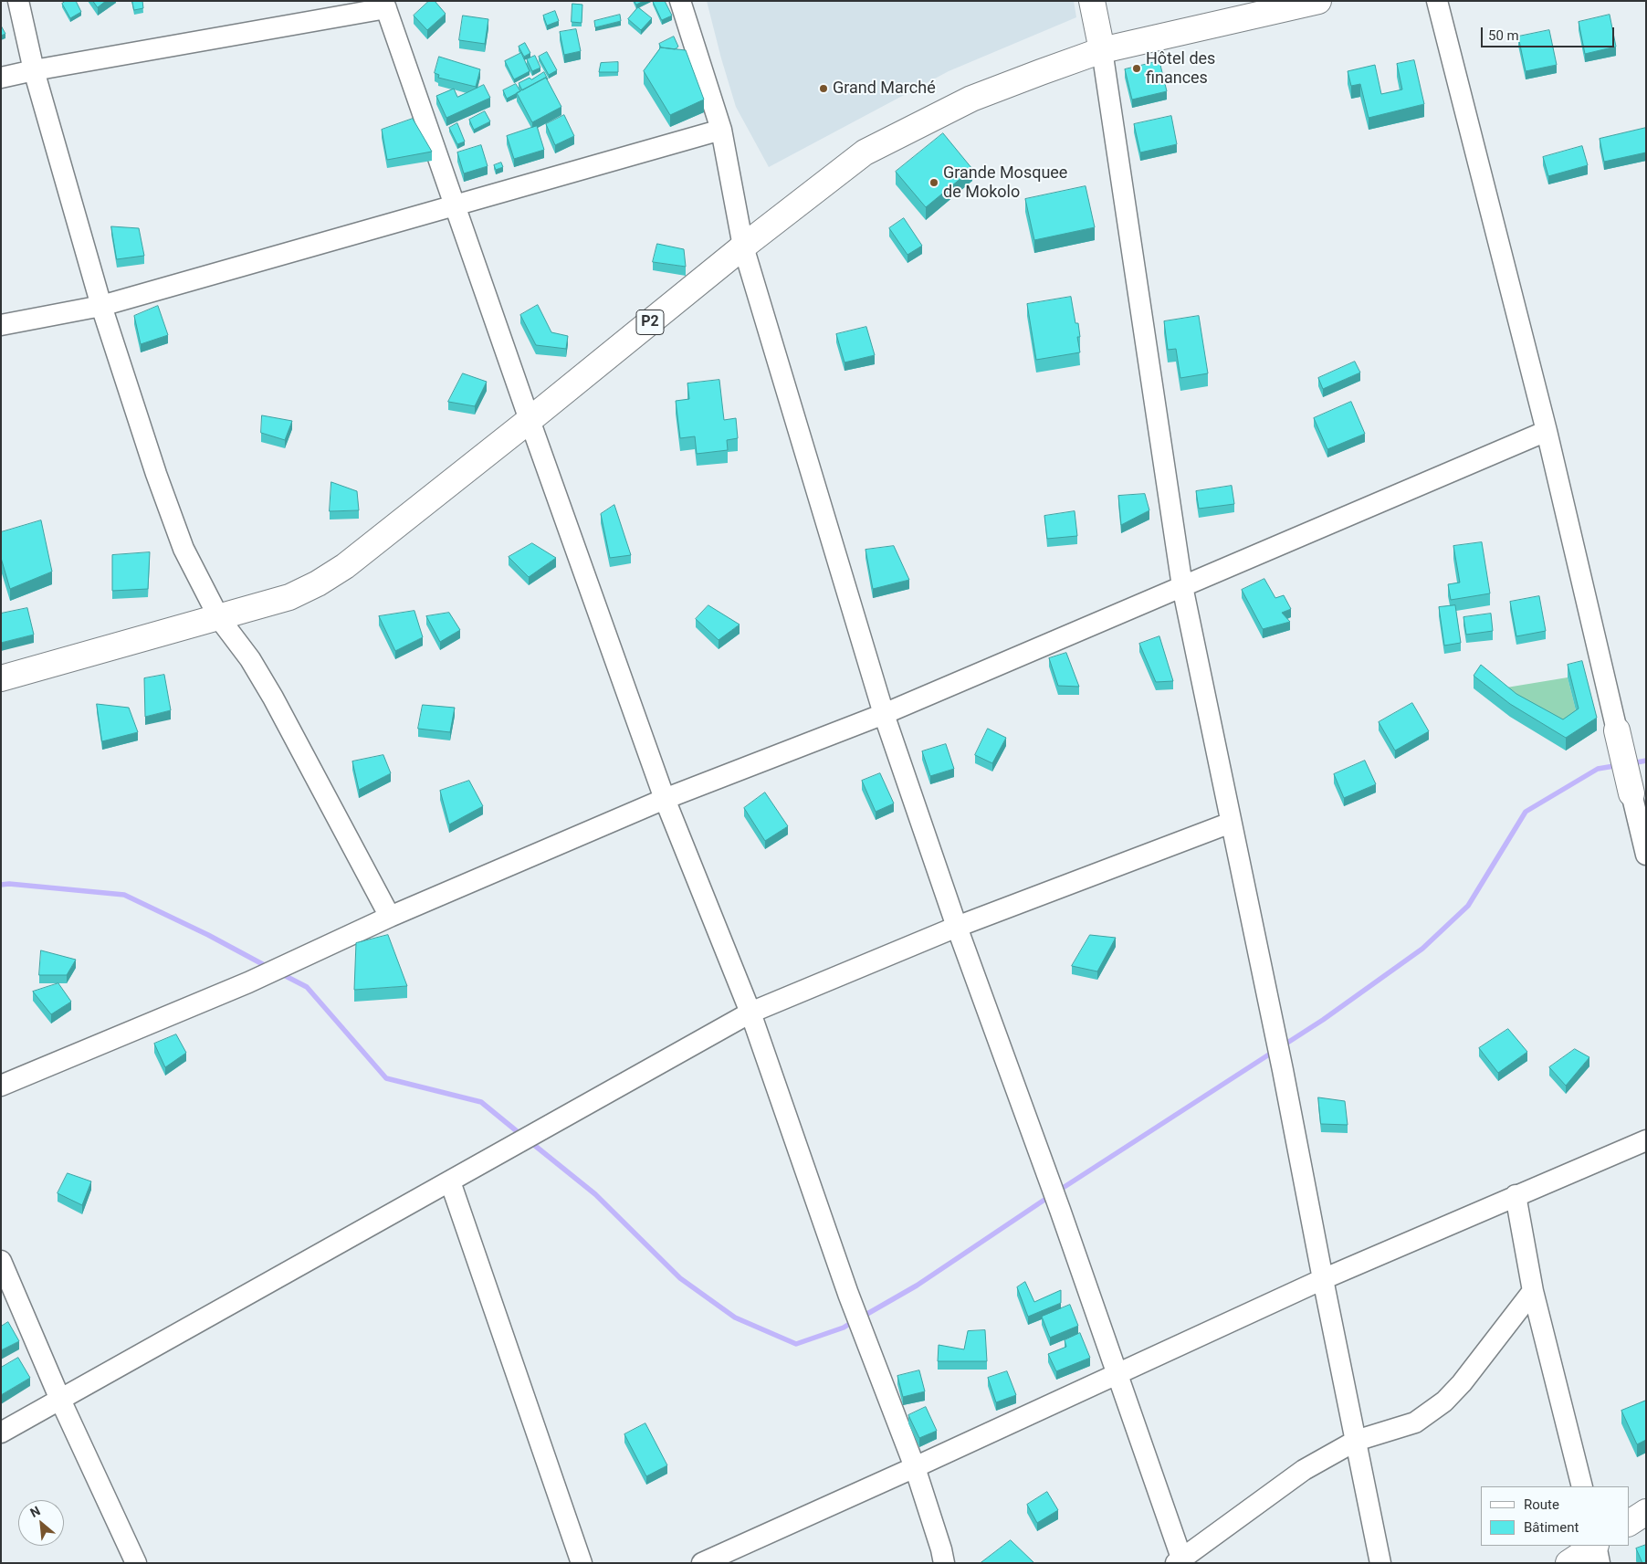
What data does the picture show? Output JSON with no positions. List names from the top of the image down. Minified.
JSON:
{"streets":{"main road":["P2"]},"places":["Hôtel des finances","Grand Marché","Grande Mosquee de Mokolo"],"legend":["Route","Bâtiment"],"scale_bar":"50 m","north":"top left"}
